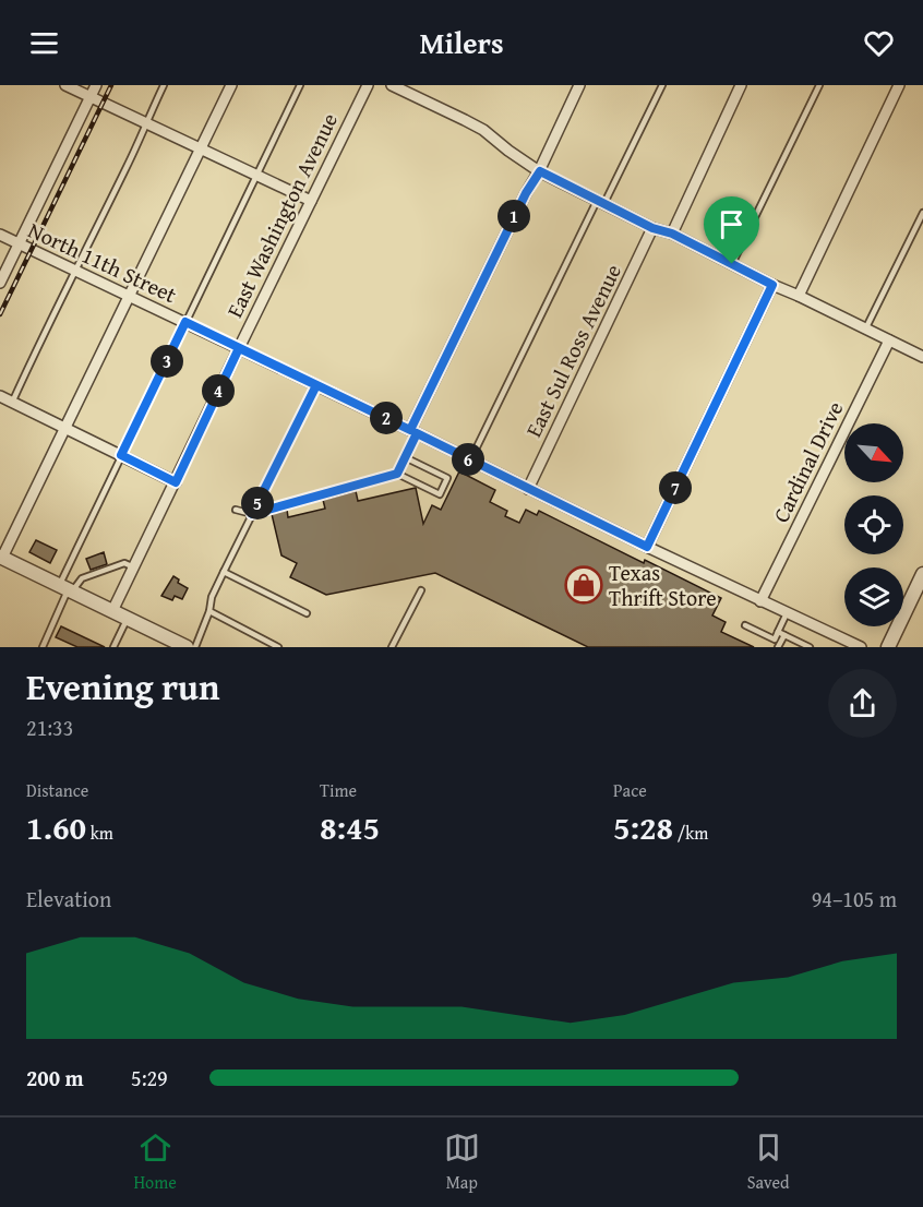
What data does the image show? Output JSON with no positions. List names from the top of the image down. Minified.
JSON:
{"streets":{"street":["East Washington Avenue","North 11th Street","East Sul Ross Avenue","Cardinal Drive"]},"crossings":[["East Washington Avenue","North 11th Street"],["North 11th Street","East Sul Ross Avenue"],["North 11th Street","Cardinal Drive"]],"places":{"shop":["Texas Thrift Store"]},"north":"bottom right","page":{"header":"Milers","pins":["1","3","4","2","6","7","5"],"heading":["Evening run","21:33"],"stats":[["Distance","1.60 km"],["Time","8:45"],["Pace","5:28 /km"]],"chart":["Elevation","94–105 m"],"list":[{"name":"200 m","note":"5:29"}],"tabs":["Home","Map","Saved"]}}
